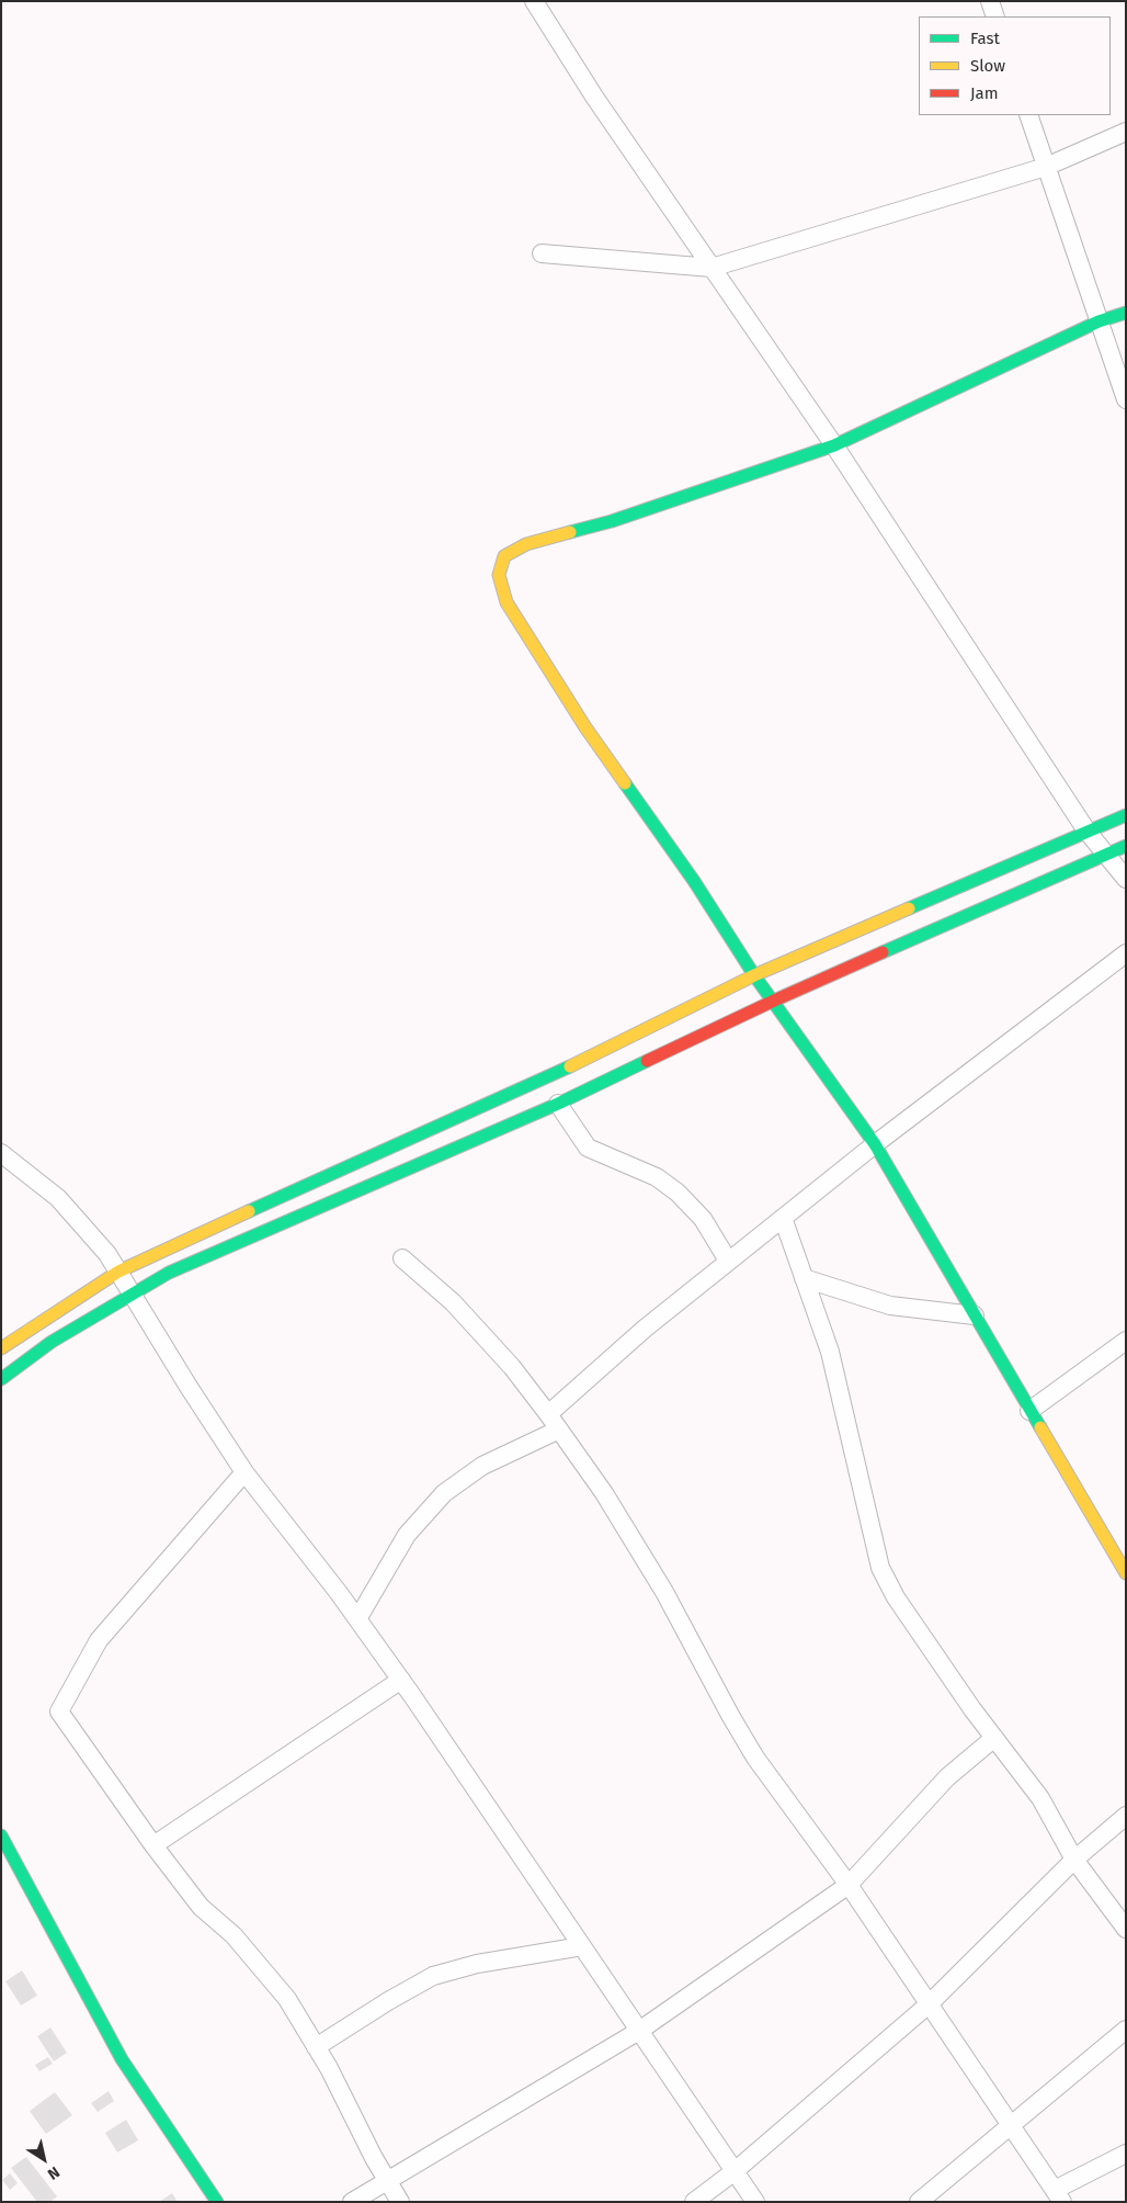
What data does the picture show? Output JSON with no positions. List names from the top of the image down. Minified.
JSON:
{"legend":["Fast","Slow","Jam"],"north":"bottom right"}
